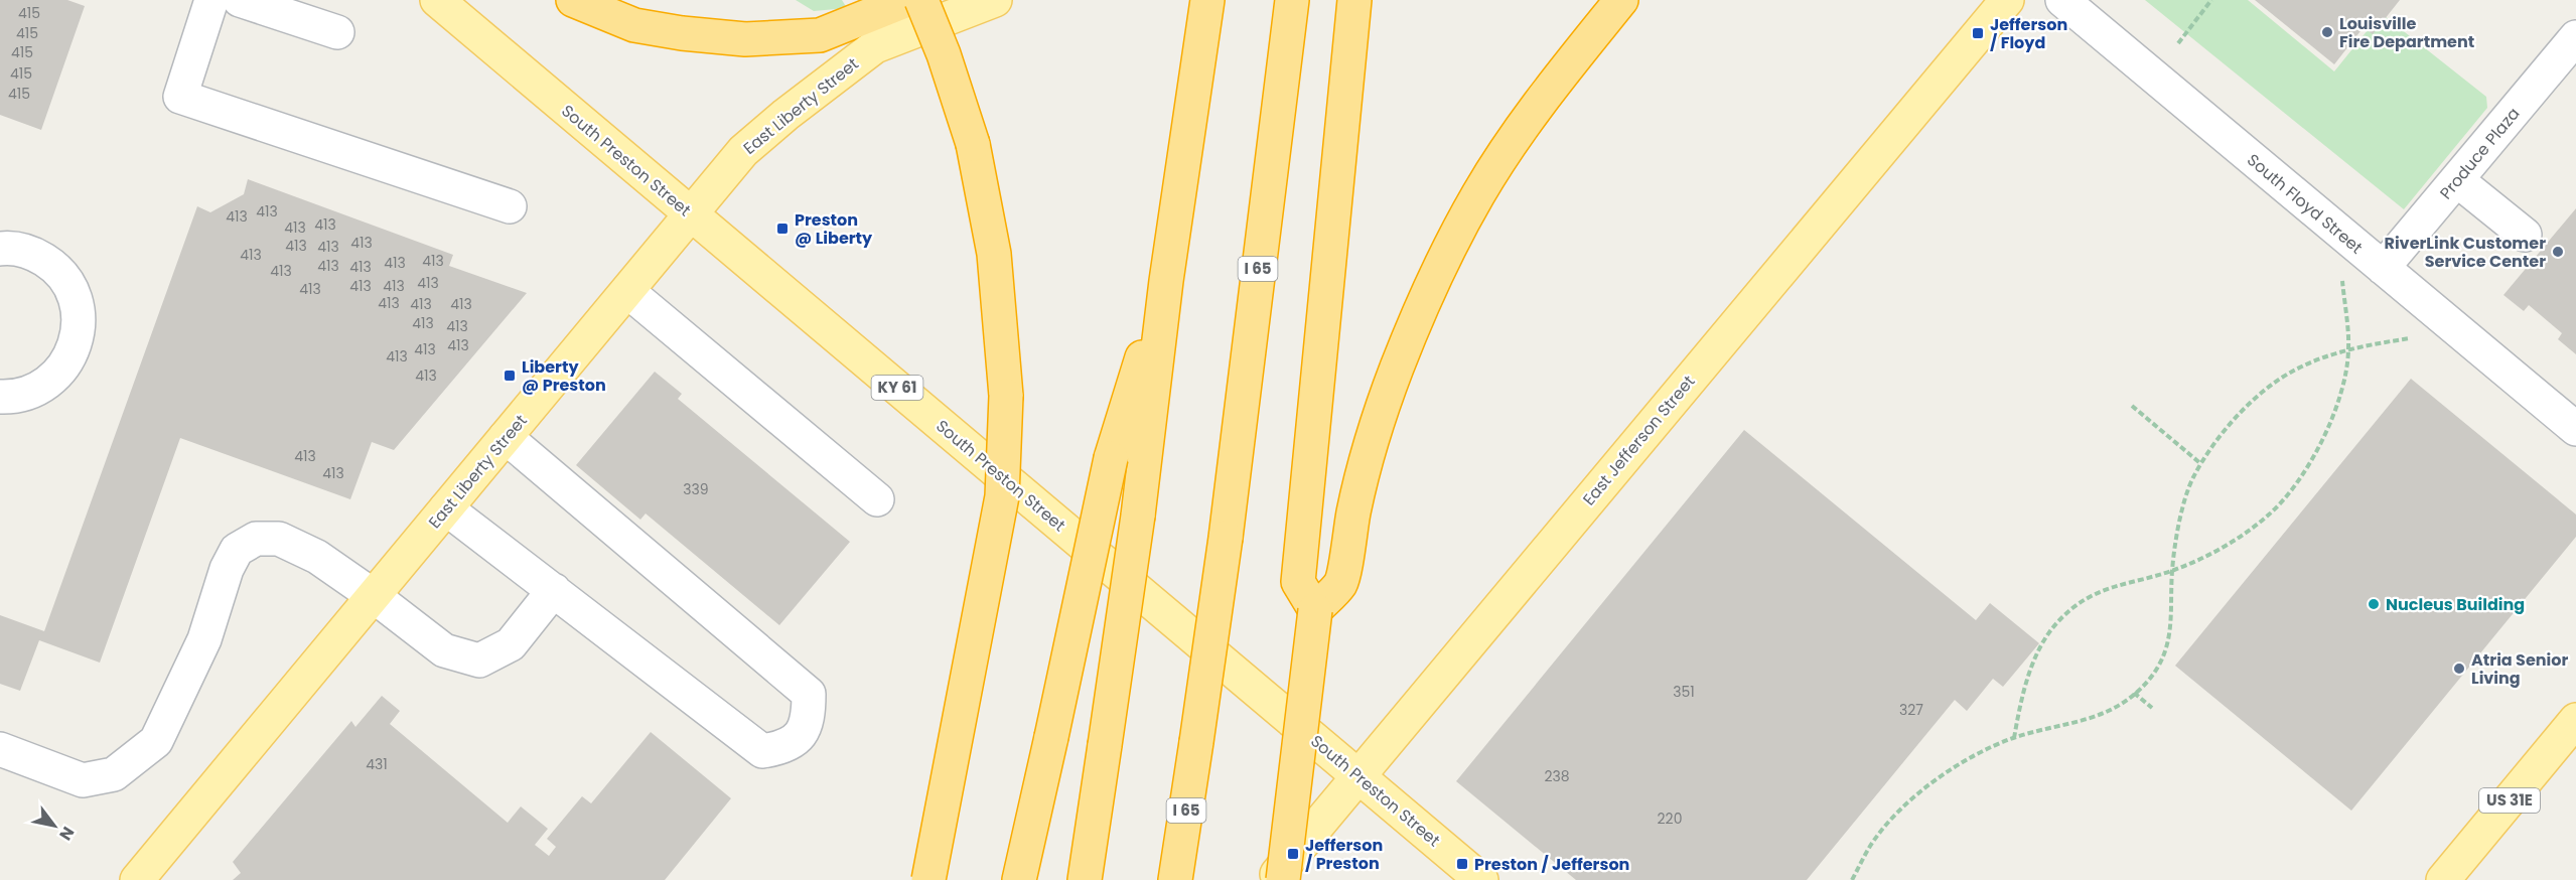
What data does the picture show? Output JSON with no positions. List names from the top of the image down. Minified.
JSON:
{"streets":{"highway":["I 65"],"main road":["East Liberty Street","South Preston Street","KY 61","East Jefferson Street","US 31E"],"street":["Produce Plaza","South Floyd Street"]},"crossings":[["East Liberty Street","South Preston Street"],["Produce Plaza","South Floyd Street"],["South Preston Street","East Jefferson Street"]],"places":{"other":["Louisville Fire Department","RiverLink Customer Service Center","Nucleus Building","Atria Senior Living"],"transit":["Jefferson / Floyd","Preston @ Liberty","Liberty @ Preston","Jefferson / Preston","Preston / Jefferson"]},"house_numbers":["415","415","415","415","415","413","413","413","413","413","413","413","413","413","413","413","413","413","413","413","413","413","413","413","413","413","413","413","413","413","413","413","413","339","351","327","431","238","220"],"north":"bottom right"}
